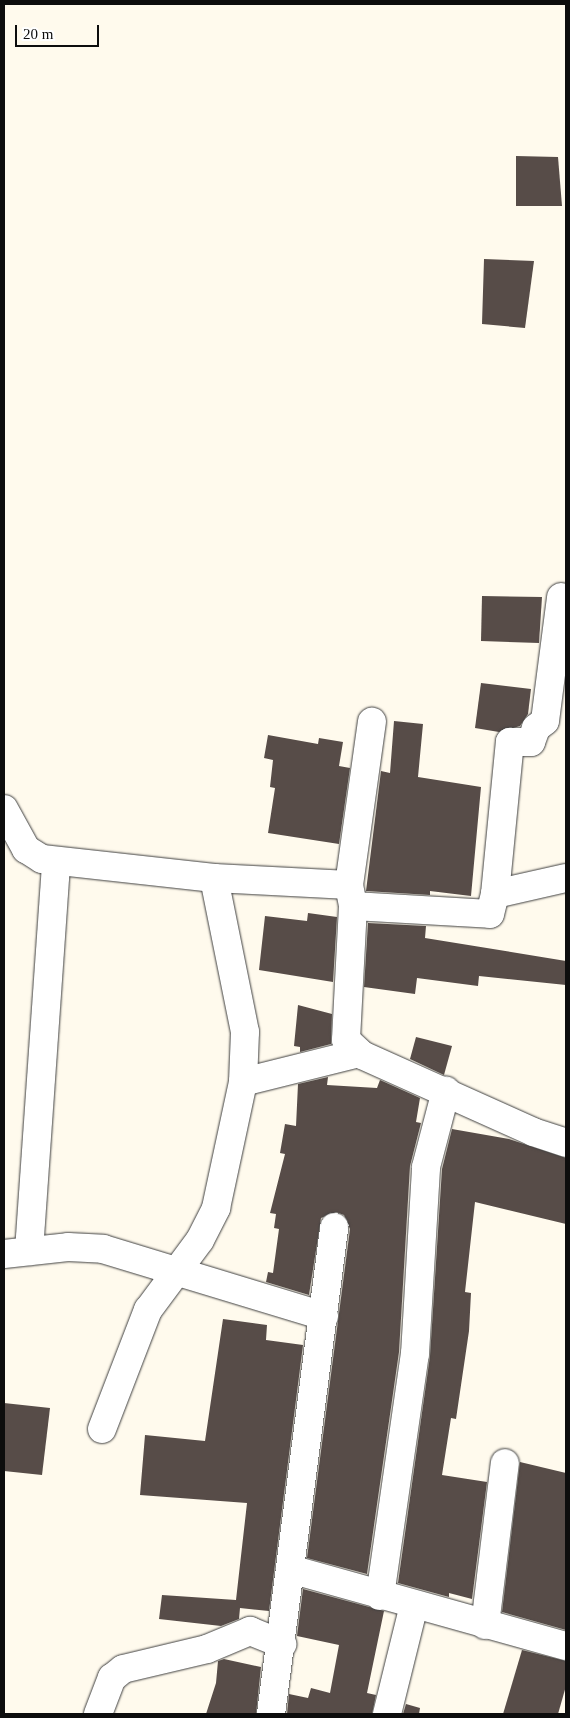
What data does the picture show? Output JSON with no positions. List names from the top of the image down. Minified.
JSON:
{"scale_bar":"20 m"}
